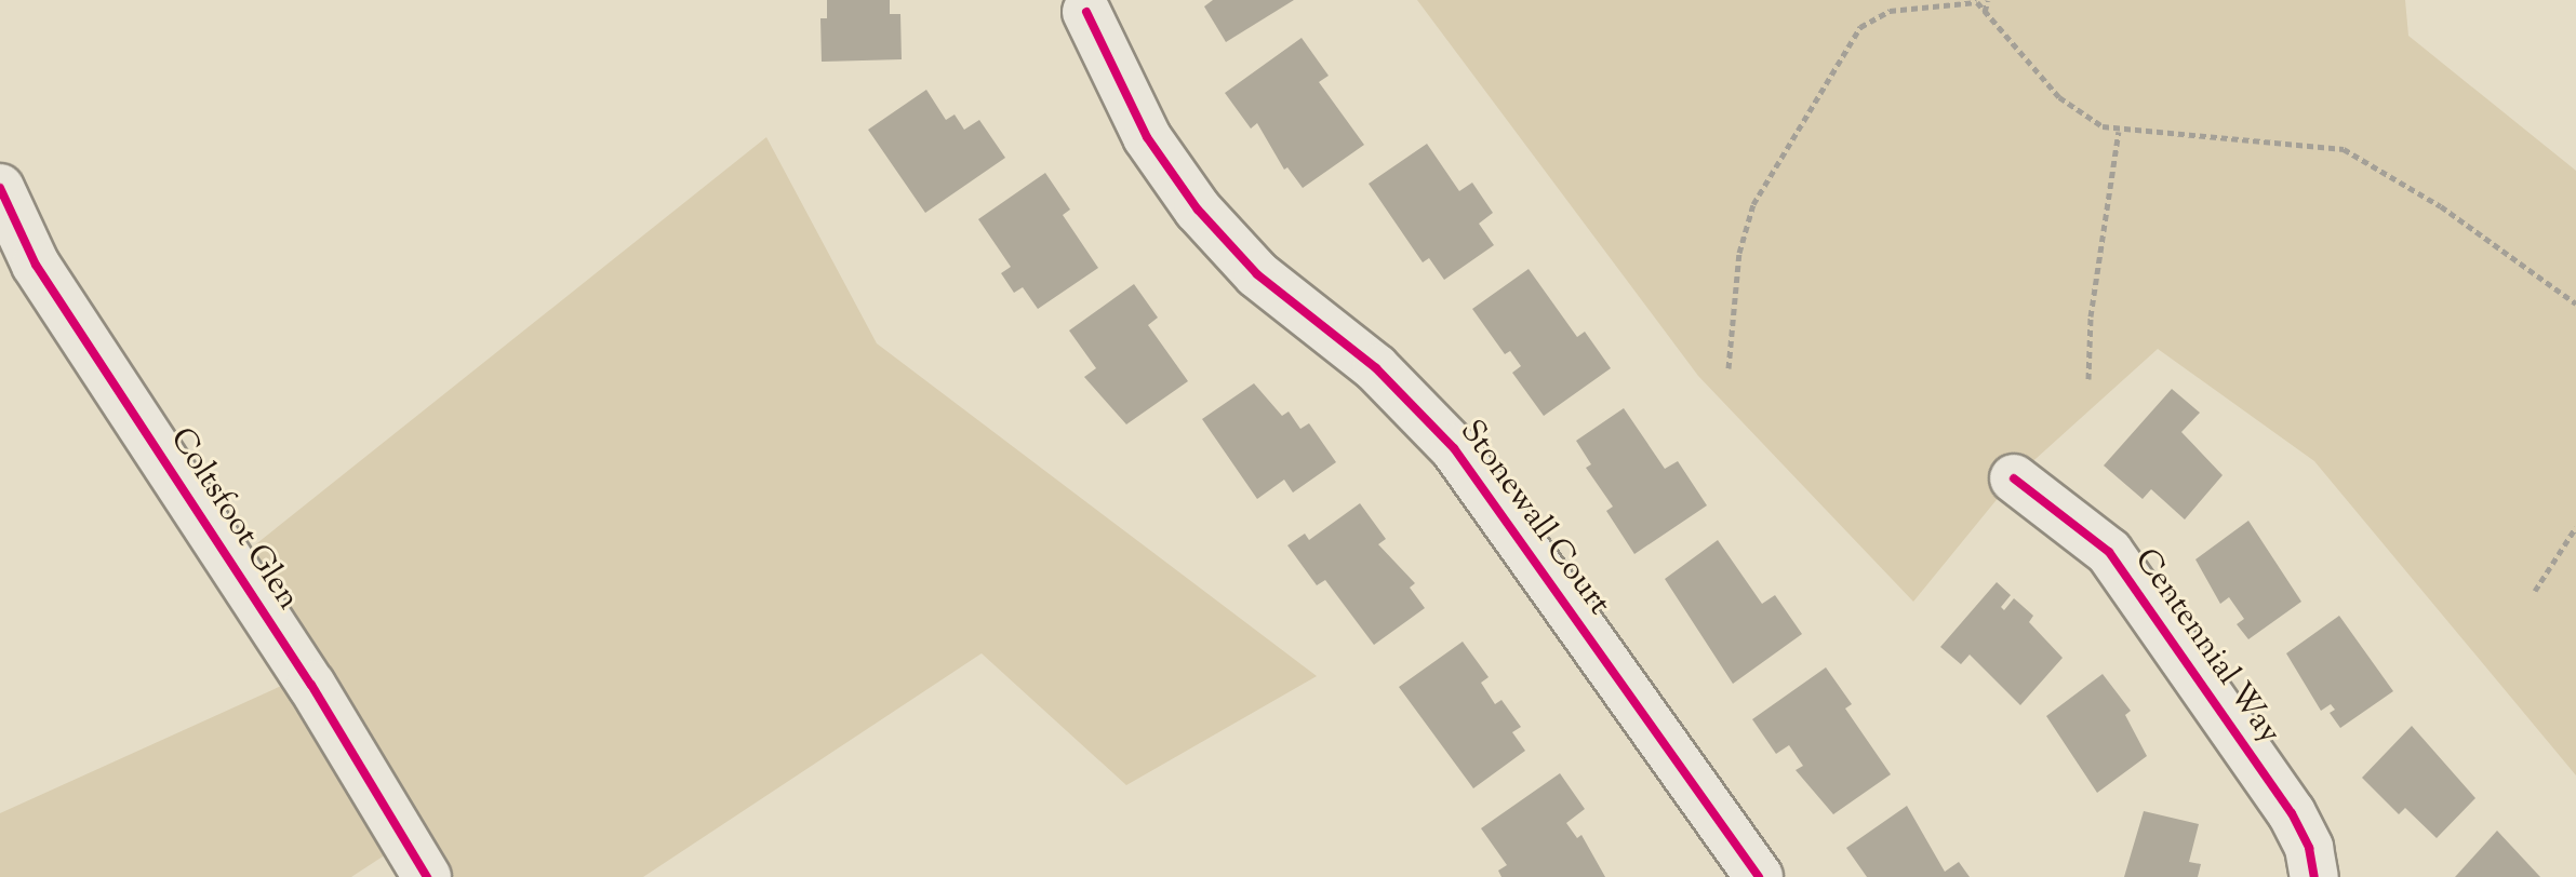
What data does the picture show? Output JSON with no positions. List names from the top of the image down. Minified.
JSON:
{"streets":{"street":["Stonewall Court","Coltsfoot Glen","Centennial Way"]}}
